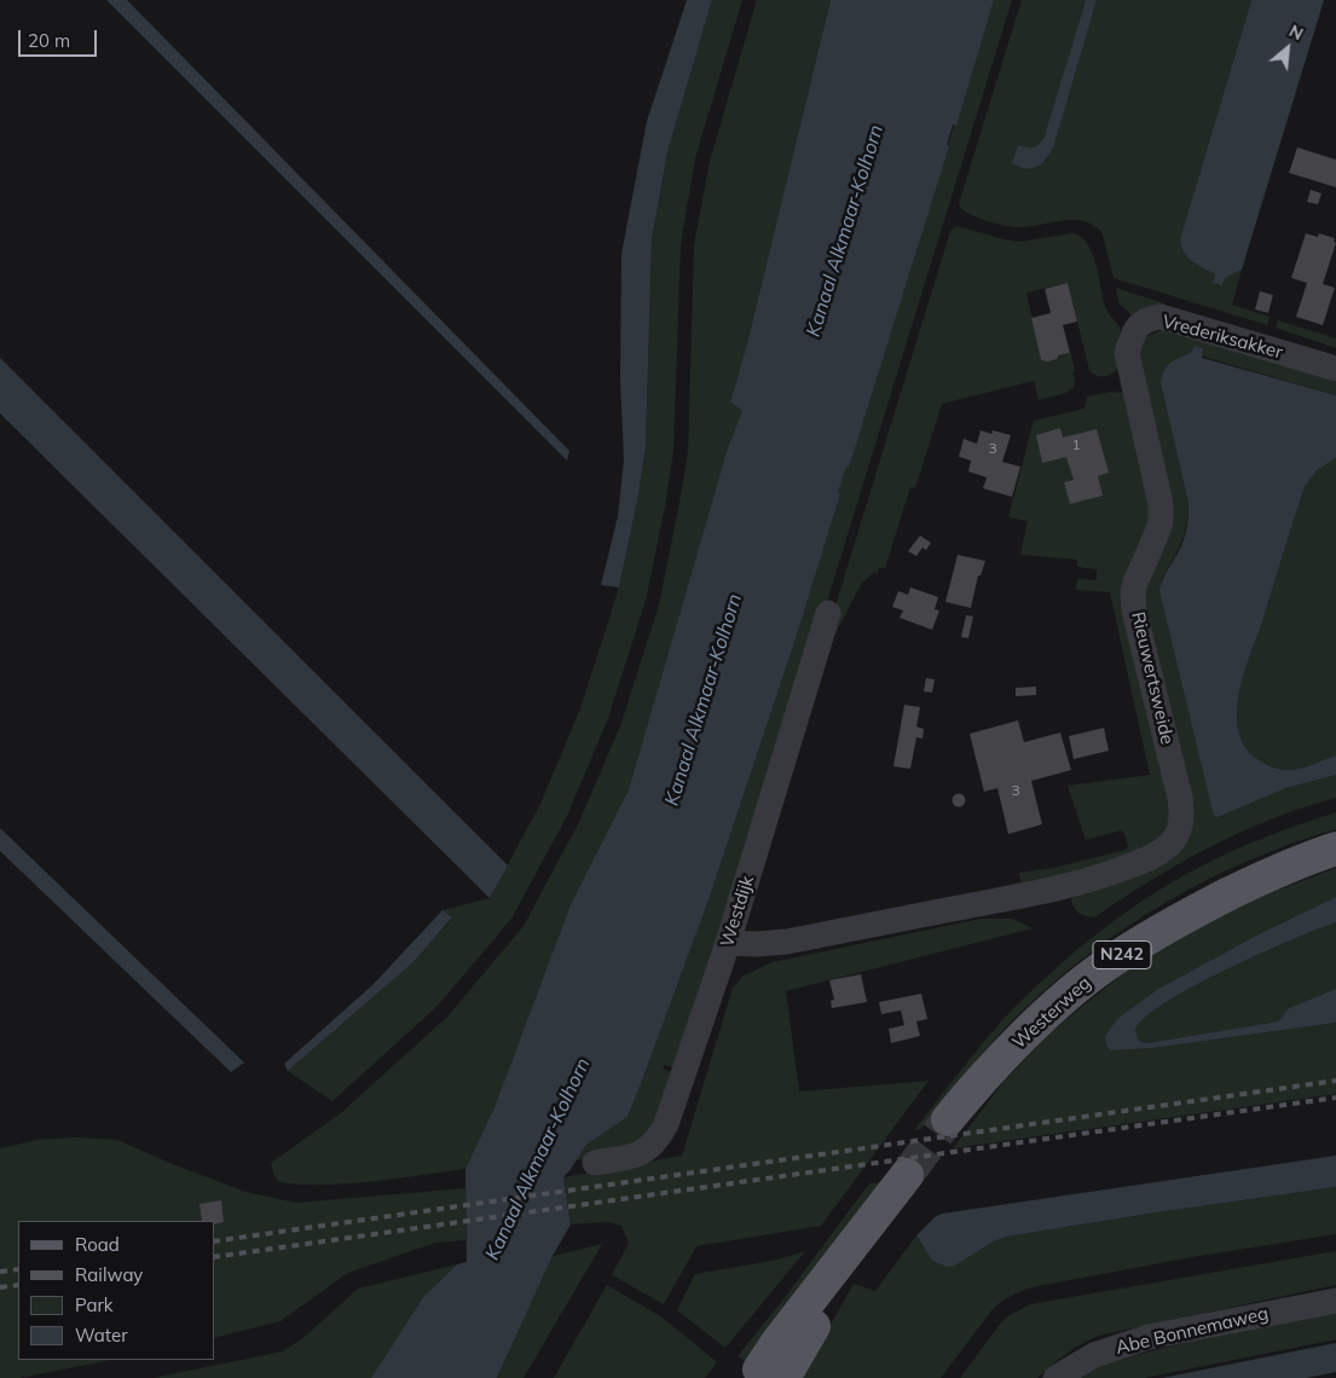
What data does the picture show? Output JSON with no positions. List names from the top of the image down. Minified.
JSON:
{"streets":{"main road":["N242","Westerweg"],"street":["Vrederiksakker","Rieuwertsweide","Westdijk","Abe Bonnemaweg"]},"crossings":[["Vrederiksakker","Rieuwertsweide"],["Rieuwertsweide","Westdijk"]],"water":["Kanaal Alkmaar-Kolhorn"],"house_numbers":["1","3","3"],"legend":["Road","Railway","Park","Water"],"scale_bar":"20 m","north":"top right"}
